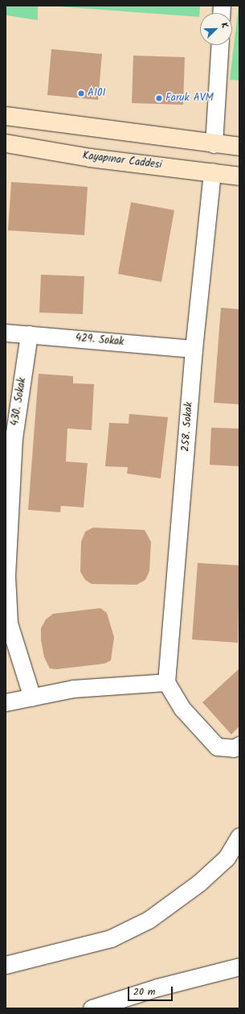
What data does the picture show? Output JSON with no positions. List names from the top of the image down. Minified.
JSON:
{"streets":{"main road":["Kayapınar Caddesi"],"street":["429. Sokak","430. Sokak","258. Sokak"]},"crossings":[["Kayapınar Caddesi","258. Sokak"],["429. Sokak","430. Sokak"],["429. Sokak","258. Sokak"]],"places":["A101","Faruk AVM"],"scale_bar":"20 m","north":"top right"}
